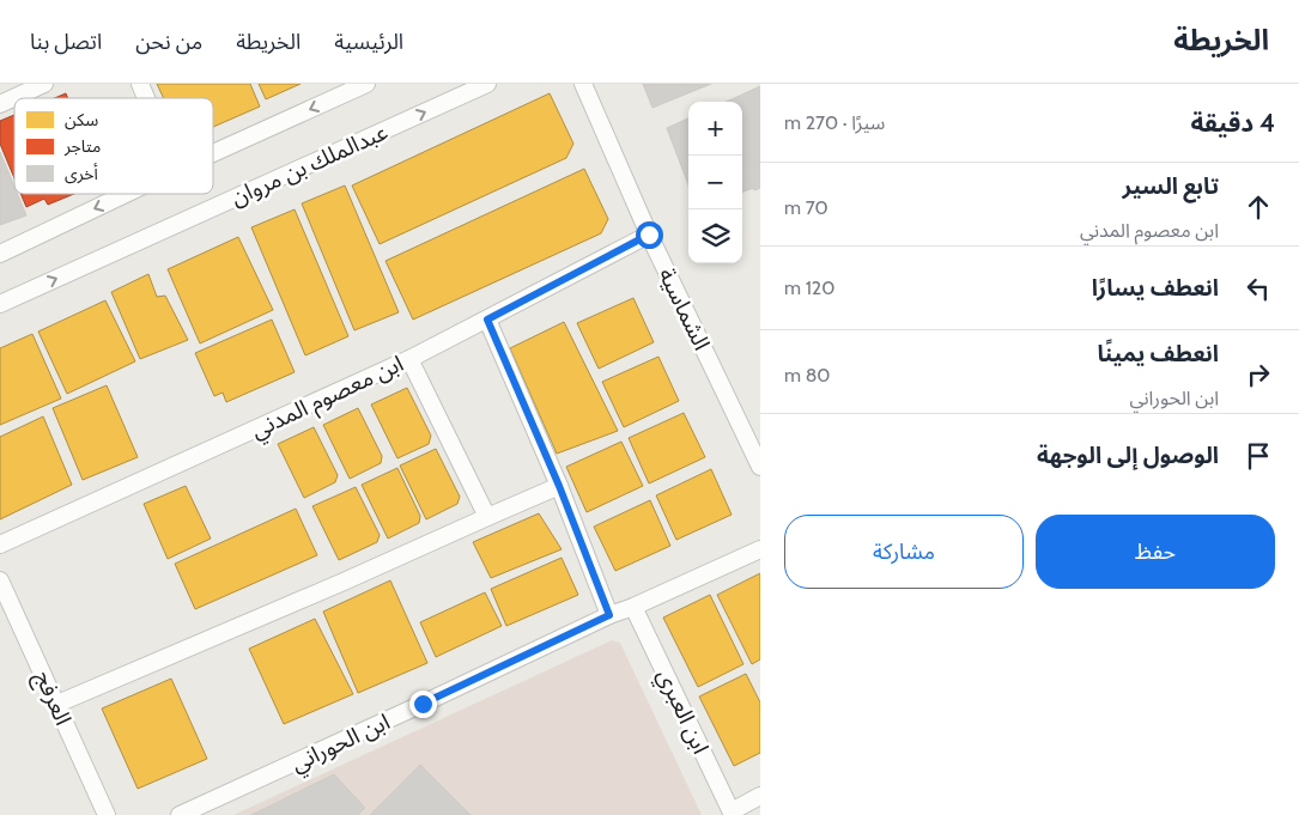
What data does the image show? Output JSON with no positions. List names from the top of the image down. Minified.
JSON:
{"streets":{"street":["عبدالملك بن مروان","الشماسية","ابن معصوم المدني","العرفج","ابن العبري","ابن الحوراني"]},"crossings":[["الشماسية","ابن معصوم المدني"],["ابن العبري","ابن الحوراني"]],"legend":["سكن","متاجر","أخرى"],"page":{"header":"الخريطة","nav":["الرئيسية","الخريطة","من نحن","اتصل بنا"],"heading":["4 دقيقة","سيرًا · 270 m"],"map_buttons":["+","−"],"list":[["تابع السير","ابن معصوم المدني","70 m"],["انعطف يسارًا","120 m"],["انعطف يمينًا","ابن الحوراني","80 m"],"الوصول إلى الوجهة"],"buttons":["حفظ","مشاركة"]}}
